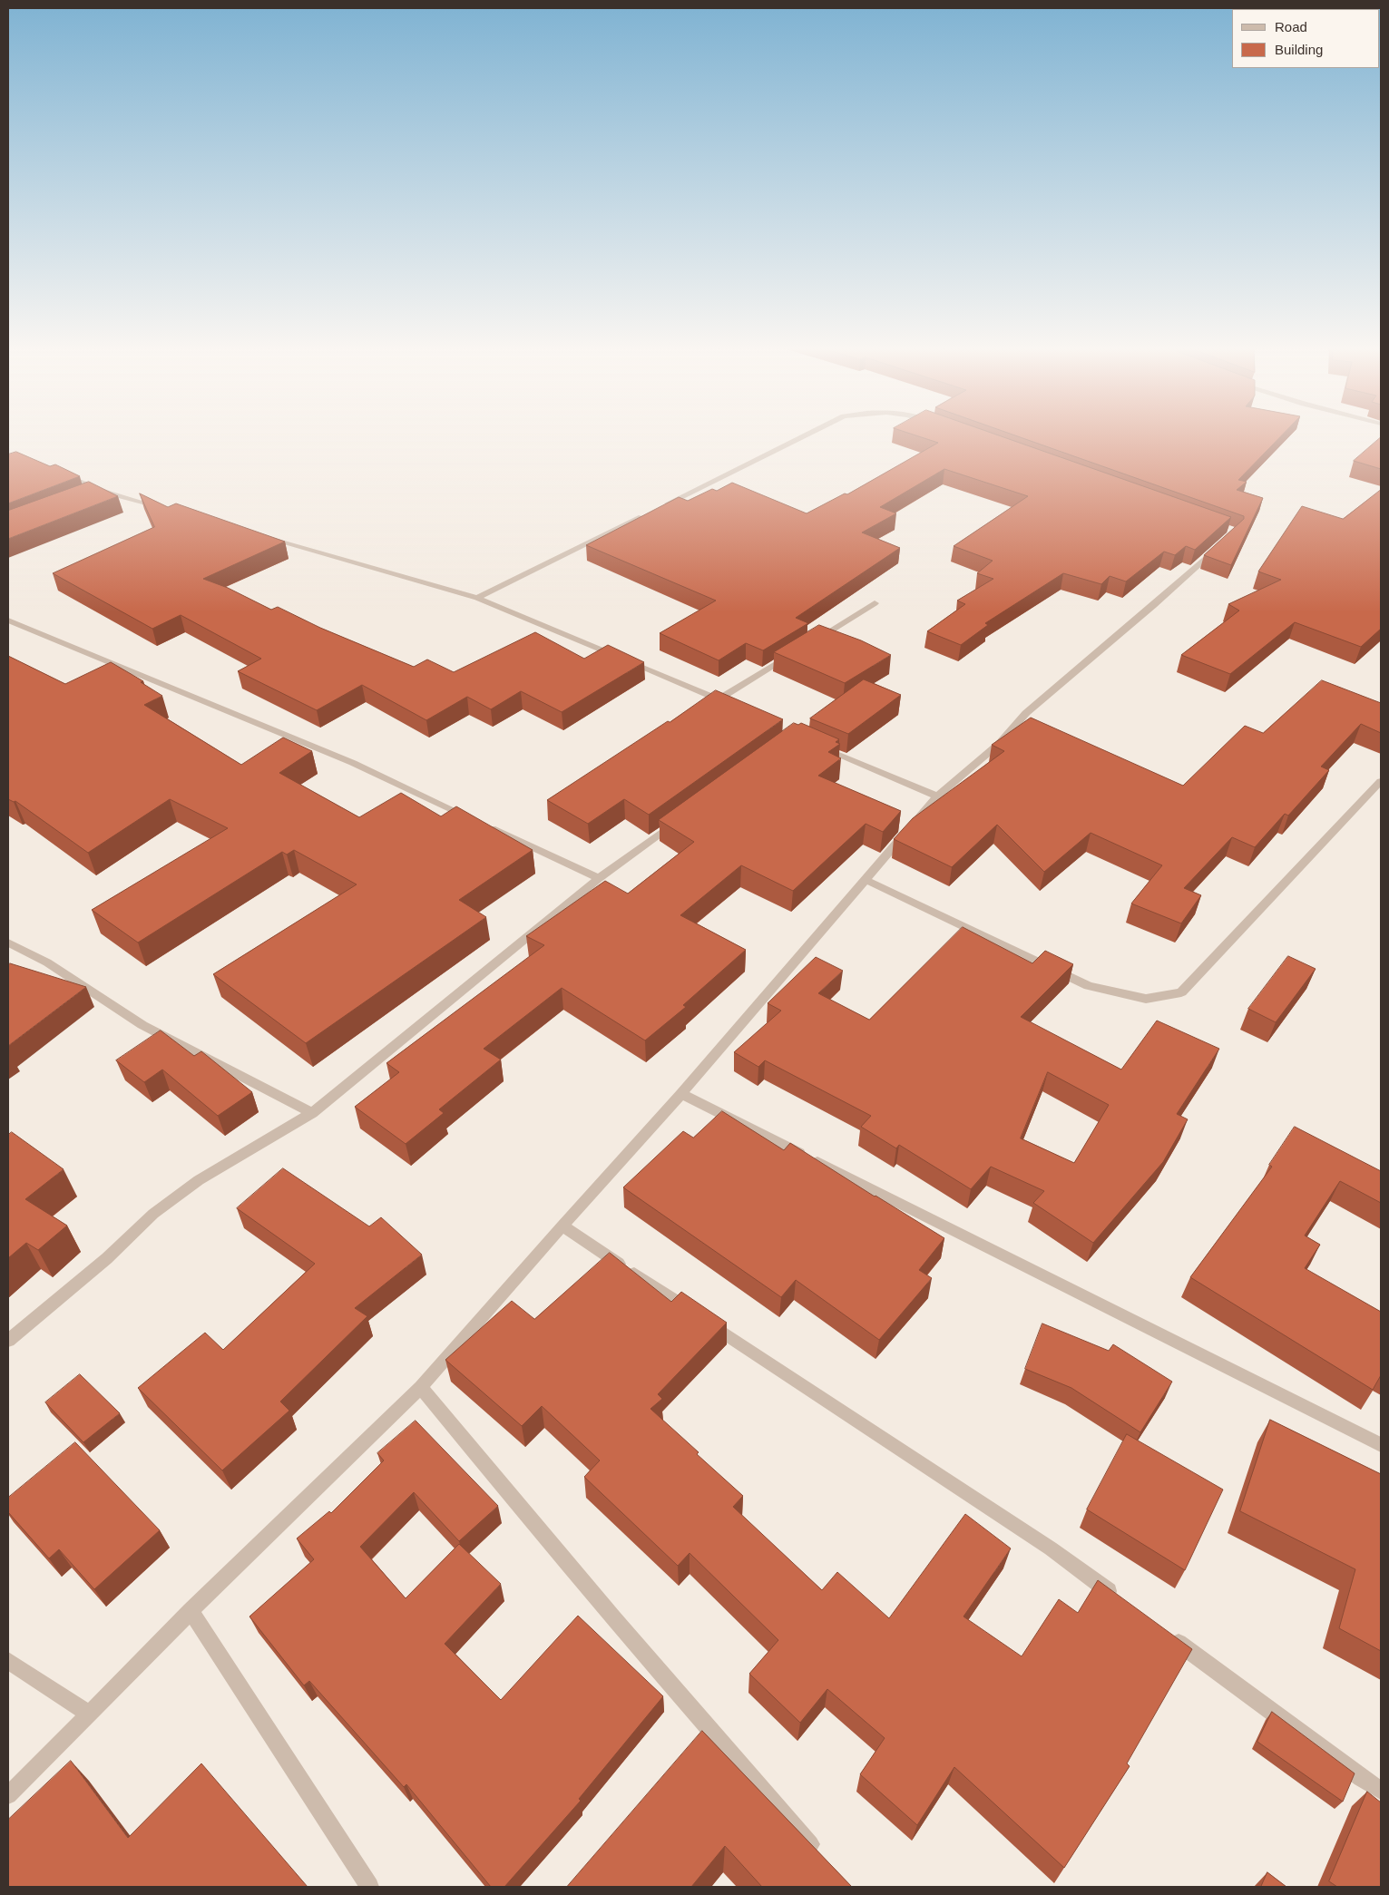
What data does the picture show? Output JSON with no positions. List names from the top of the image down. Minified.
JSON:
{"legend":["Road","Building"]}
